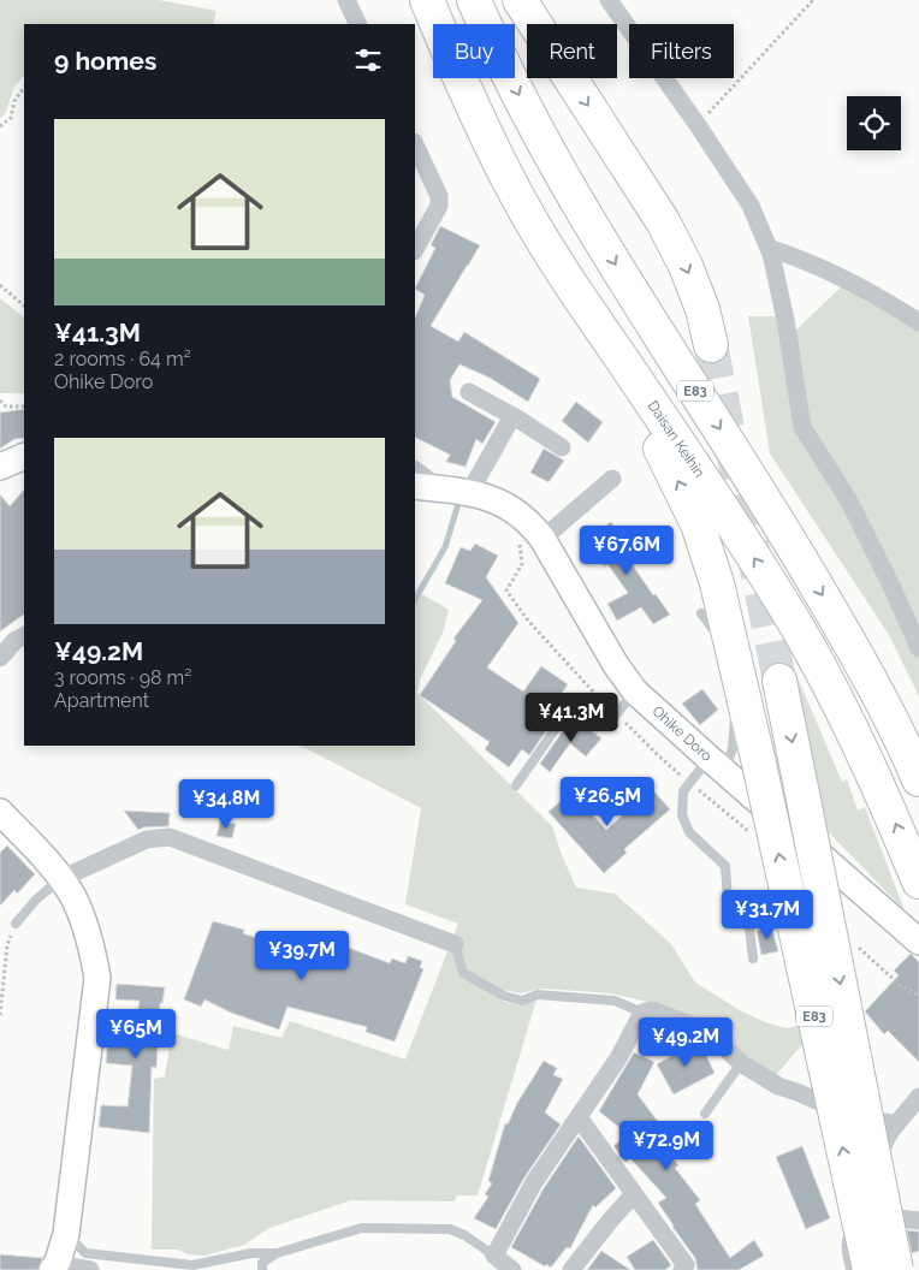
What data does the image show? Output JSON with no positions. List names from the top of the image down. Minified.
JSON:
{"streets":{"highway":["E83","Daisan Keihin"],"street":["Ohike Doro"]},"crossings":[["E83","Daisan Keihin"]],"page":{"chip":["Buy","Rent","Filters"],"heading":"9 homes","list":[{"name":"¥41.3M","note":"2 rooms · 64 m² · Ohike Doro"},{"name":"¥49.2M","note":"3 rooms · 98 m² · Apartment"}],"price":["¥67.6M","¥41.3M","¥26.5M","¥34.8M","¥31.7M","¥39.7M","¥65M","¥49.2M","¥72.9M"]}}
